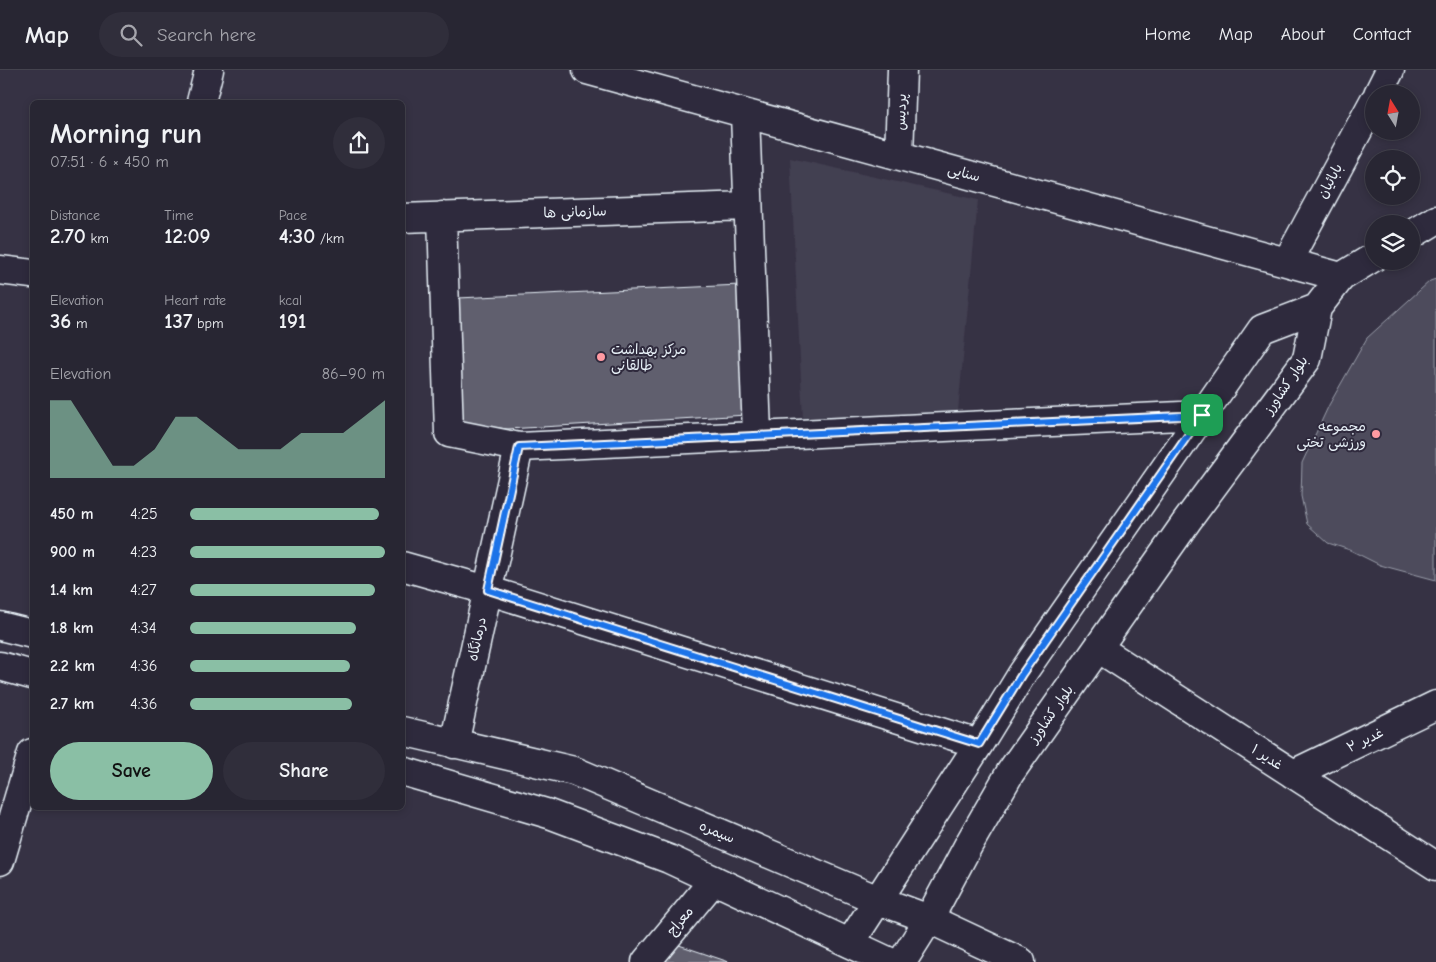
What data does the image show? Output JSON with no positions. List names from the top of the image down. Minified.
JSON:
{"streets":{"street":["پردیس","سنایی","بابائیان","سازمانی ها","بلوار کشاورز","درمانگاه","غدیر ۲","غدیر ۱","سیمره","معراج"]},"crossings":[["پردیس","سنایی"],["سنایی","بابائیان"],["بلوار کشاورز","غدیر ۱"],["بلوار کشاورز","سیمره"],["درمانگاه","سیمره"],["غدیر ۲","غدیر ۱"]],"places":["مرکز بهداشت طالقانی","مجموعه ورزشی تختی"],"north":"top","page":{"header":"Map","search":"Search here","nav":["Home","Map","About","Contact"],"heading":["Morning run","07:51 · 6 × 450 m"],"stats":[["Distance","2.70 km"],["Time","12:09"],["Pace","4:30 /km"],["Elevation","36 m"],["Heart rate","137 bpm"],["kcal","191"]],"chart":["Elevation","86–90 m"],"list":[{"name":"450 m","note":"4:25"},{"name":"900 m","note":"4:23"},{"name":"1.4 km","note":"4:27"},{"name":"1.8 km","note":"4:34"},{"name":"2.2 km","note":"4:36"},{"name":"2.7 km","note":"4:36"}],"buttons":["Save","Share"]}}
